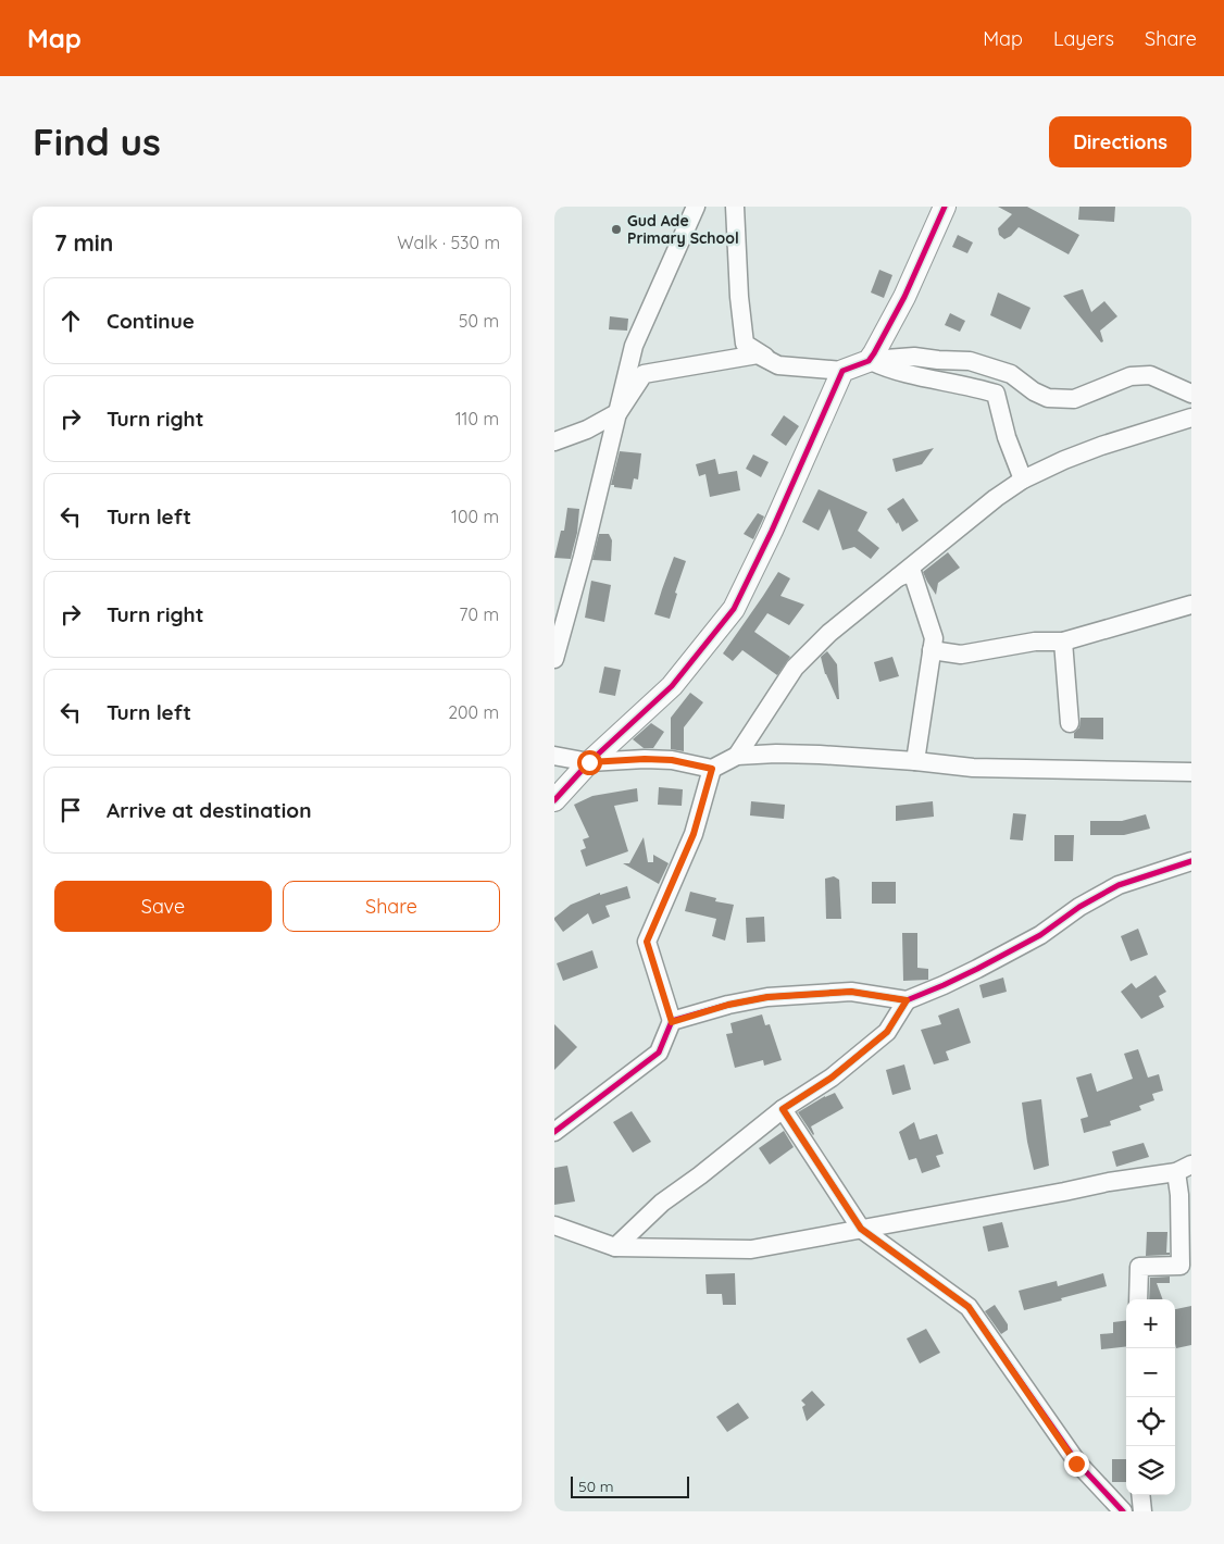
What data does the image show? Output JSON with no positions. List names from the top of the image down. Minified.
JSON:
{"places":["Gud Ade Primary School"],"scale_bar":"50 m","page":{"header":"Map","nav":["Map","Layers","Share"],"buttons":["Directions",["Save","Share"]],"title":"Find us","heading":["7 min","Walk · 530 m"],"list":[["Continue","50 m"],["Turn right","110 m"],["Turn left","100 m"],["Turn right","70 m"],["Turn left","200 m"],"Arrive at destination"],"map_buttons":["+","−"],"scale":"50 m"}}
